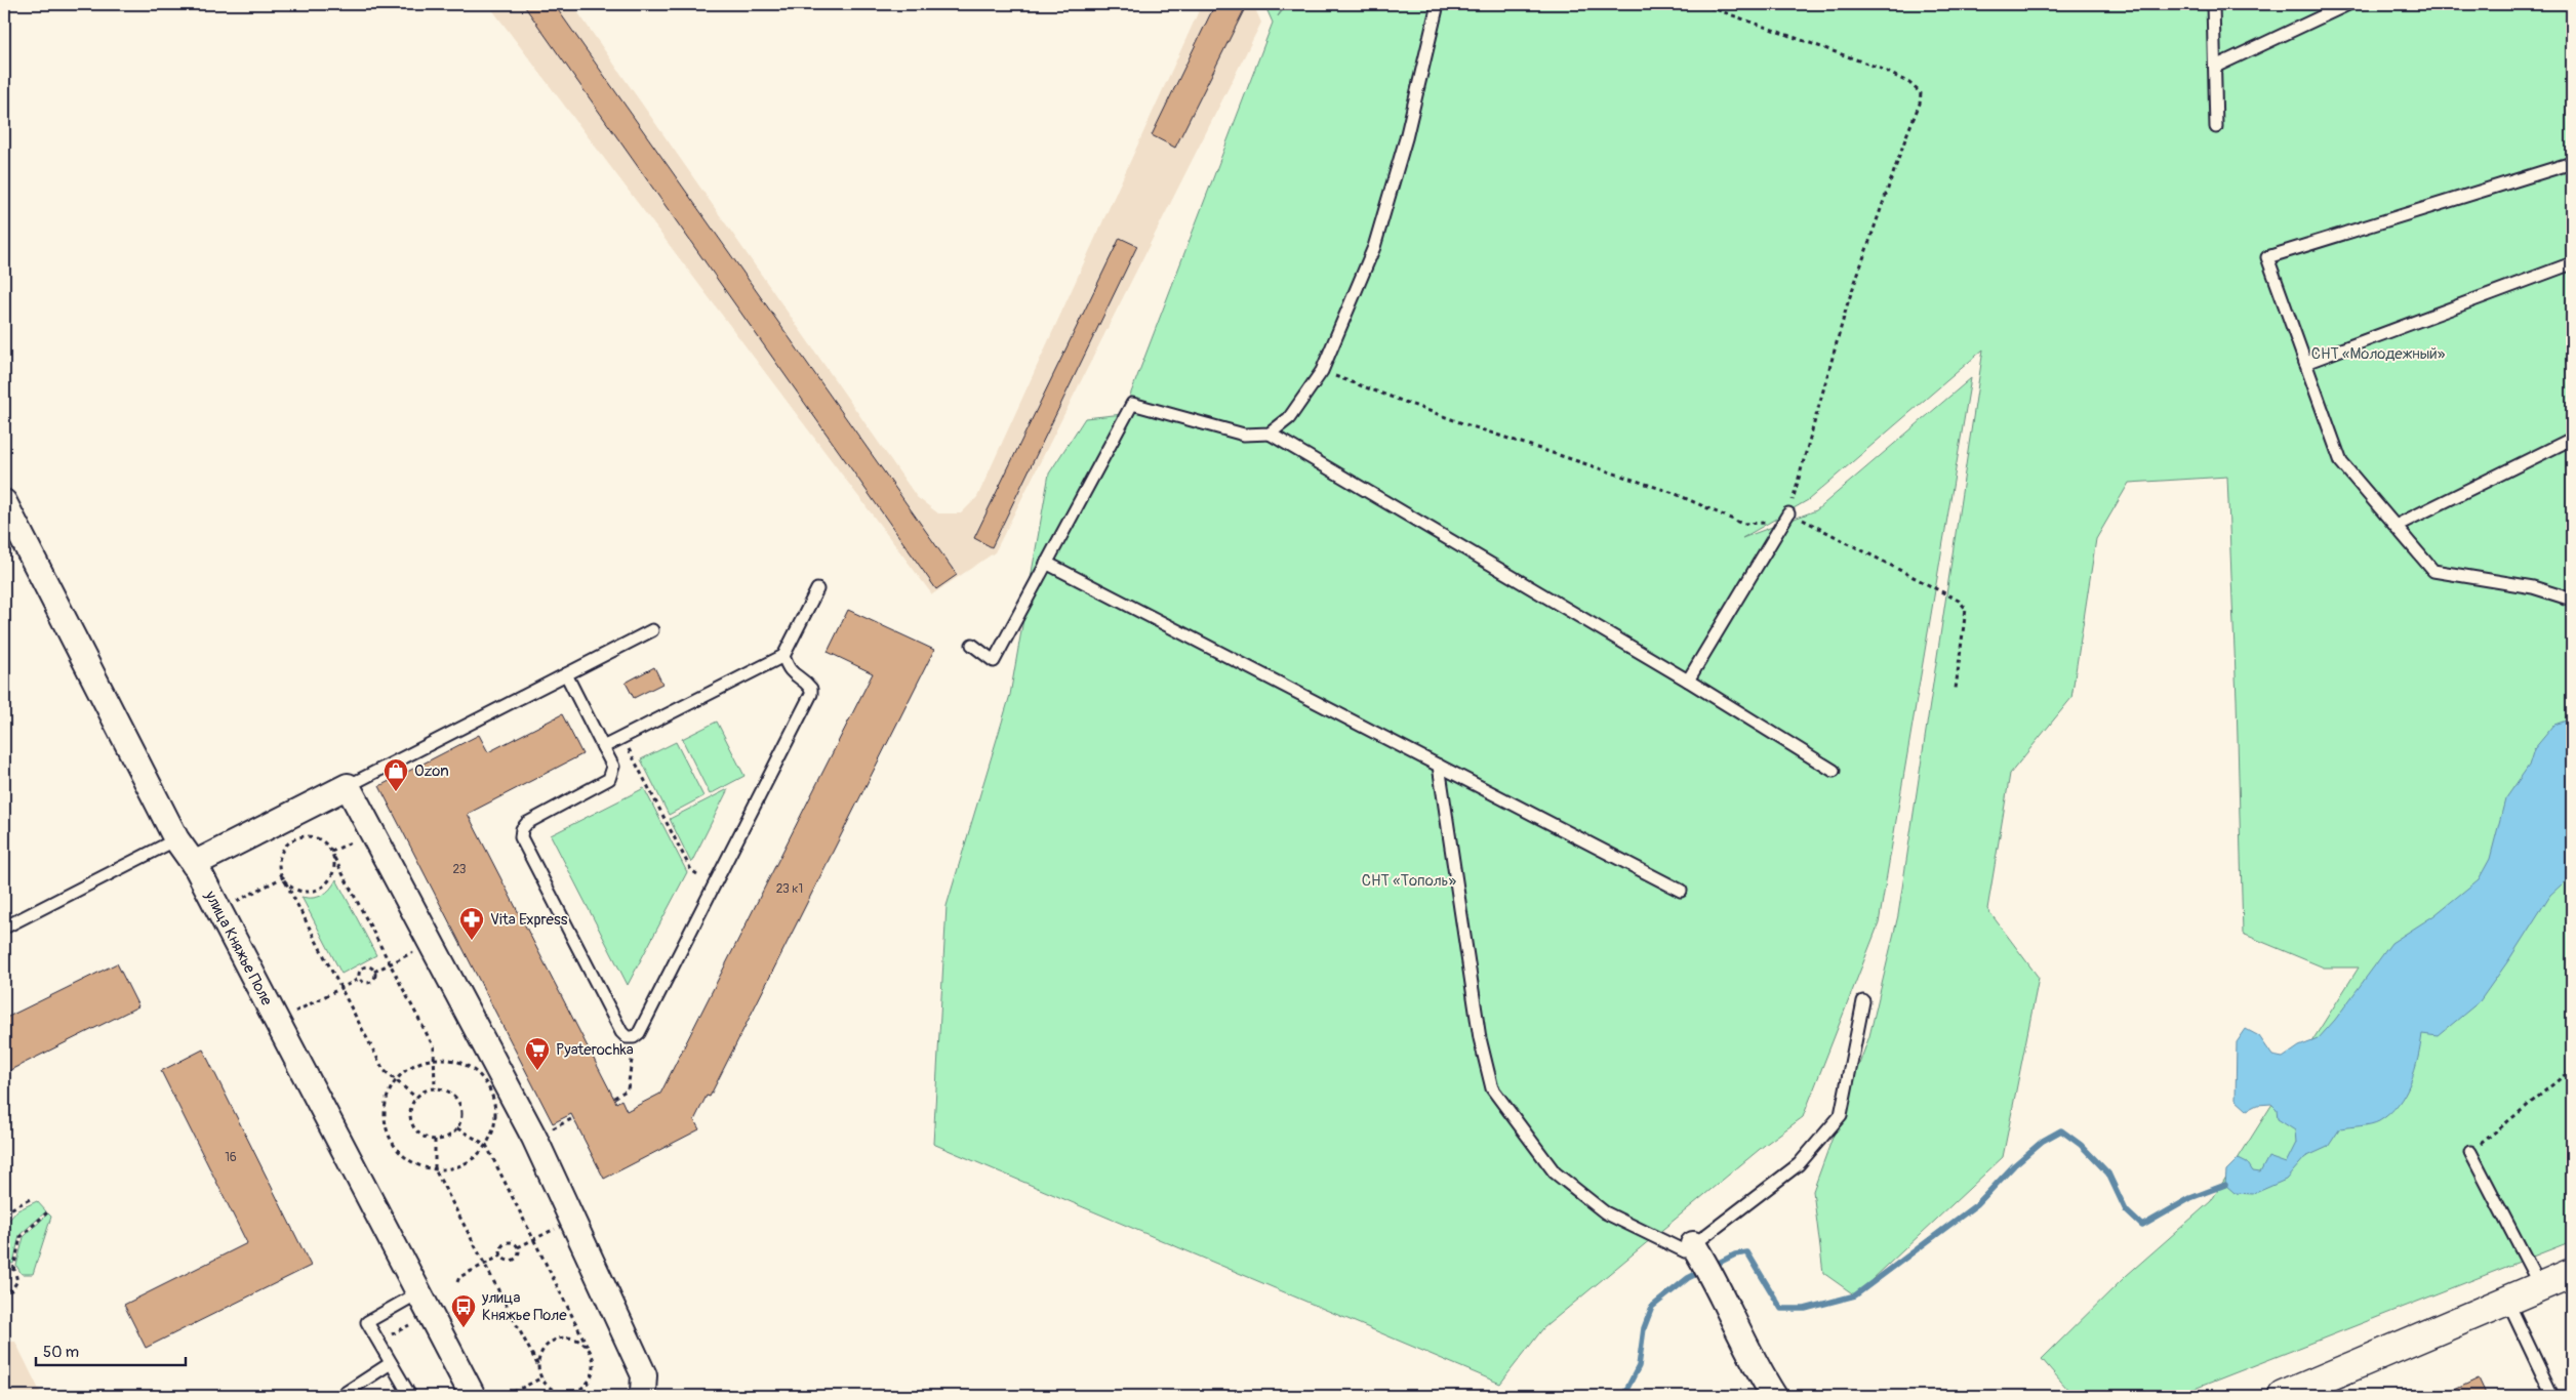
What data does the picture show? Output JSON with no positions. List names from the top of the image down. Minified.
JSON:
{"streets":{"street":["улица Княжье Поле"]},"parks":["СНТ «Молодежный»","СНТ «Тополь»"],"places":{"shop":["Ozon"],"pharmacy":["Vita Express"],"supermarket":["Pyaterochka"],"bus stop":["улица Княжье Поле"]},"house_numbers":["23","23 к1","16"],"scale_bar":"50 m"}
